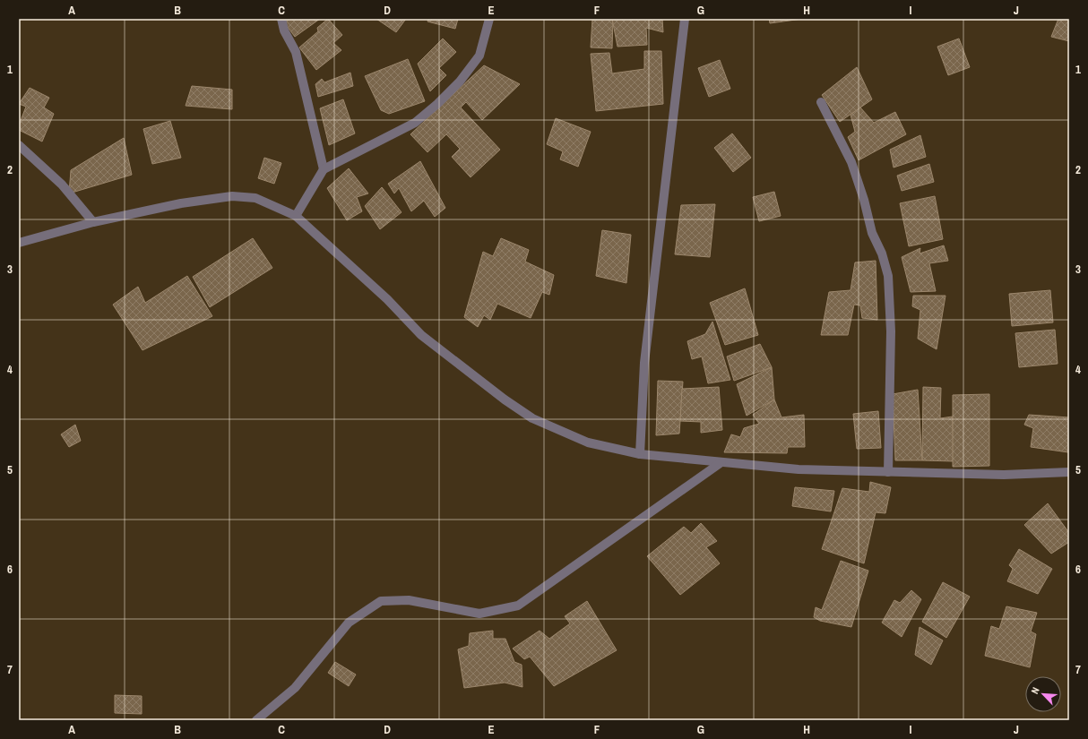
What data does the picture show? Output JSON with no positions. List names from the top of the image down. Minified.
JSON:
{"north":"top left","grid":{"columns":["A","B","C","D","E","F","G","H","I","J"],"rows":["1","2","3","4","5","6","7"]}}
